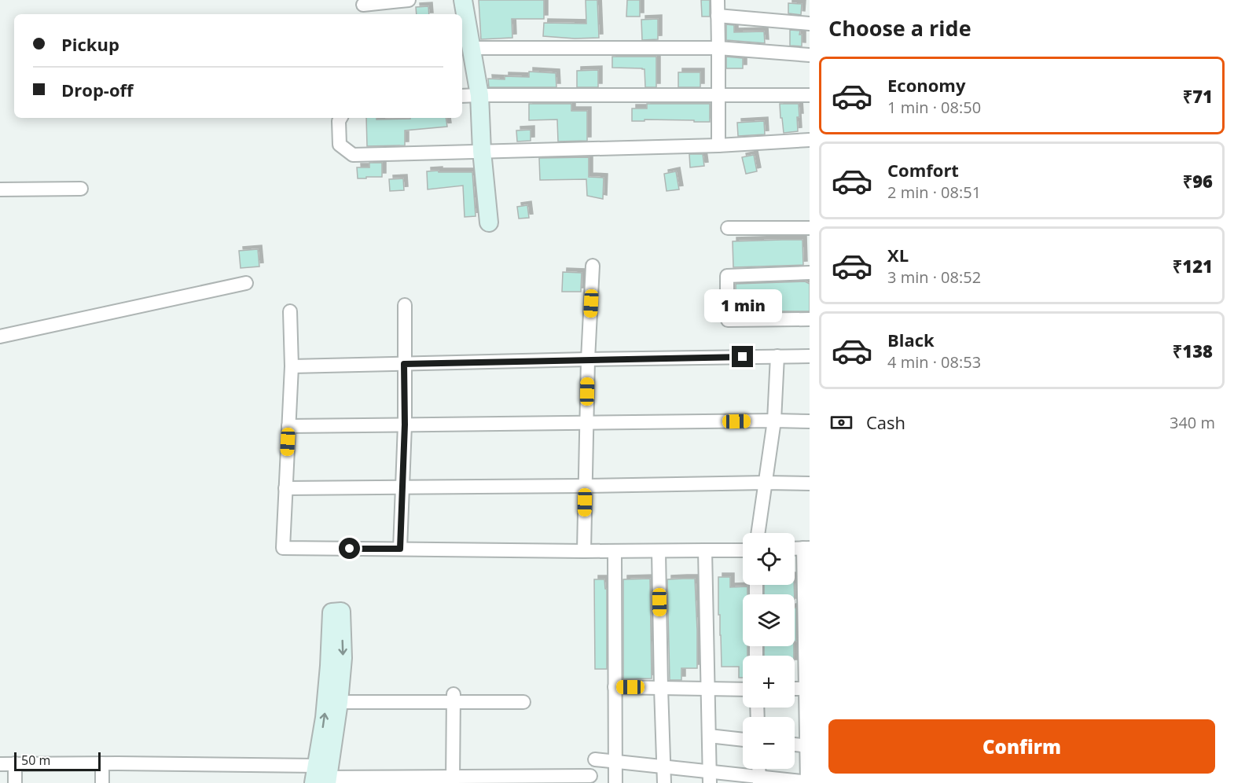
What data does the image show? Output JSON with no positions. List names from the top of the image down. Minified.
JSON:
{"scale_bar":"50 m","page":{"heading":"Choose a ride","banner":["Pickup","Drop-off"],"list":[{"name":"Economy","note":"1 min · 08:50","value":"₹71"},{"name":"Comfort","note":"2 min · 08:51","value":"₹96"},{"name":"XL","note":"3 min · 08:52","value":"₹121"},{"name":"Black","note":"4 min · 08:53","value":"₹138"}],"bubble":"1 min","pay":["Cash","340 m"],"map_buttons":["+","−"],"buttons":"Confirm","scale":"50 m"}}
